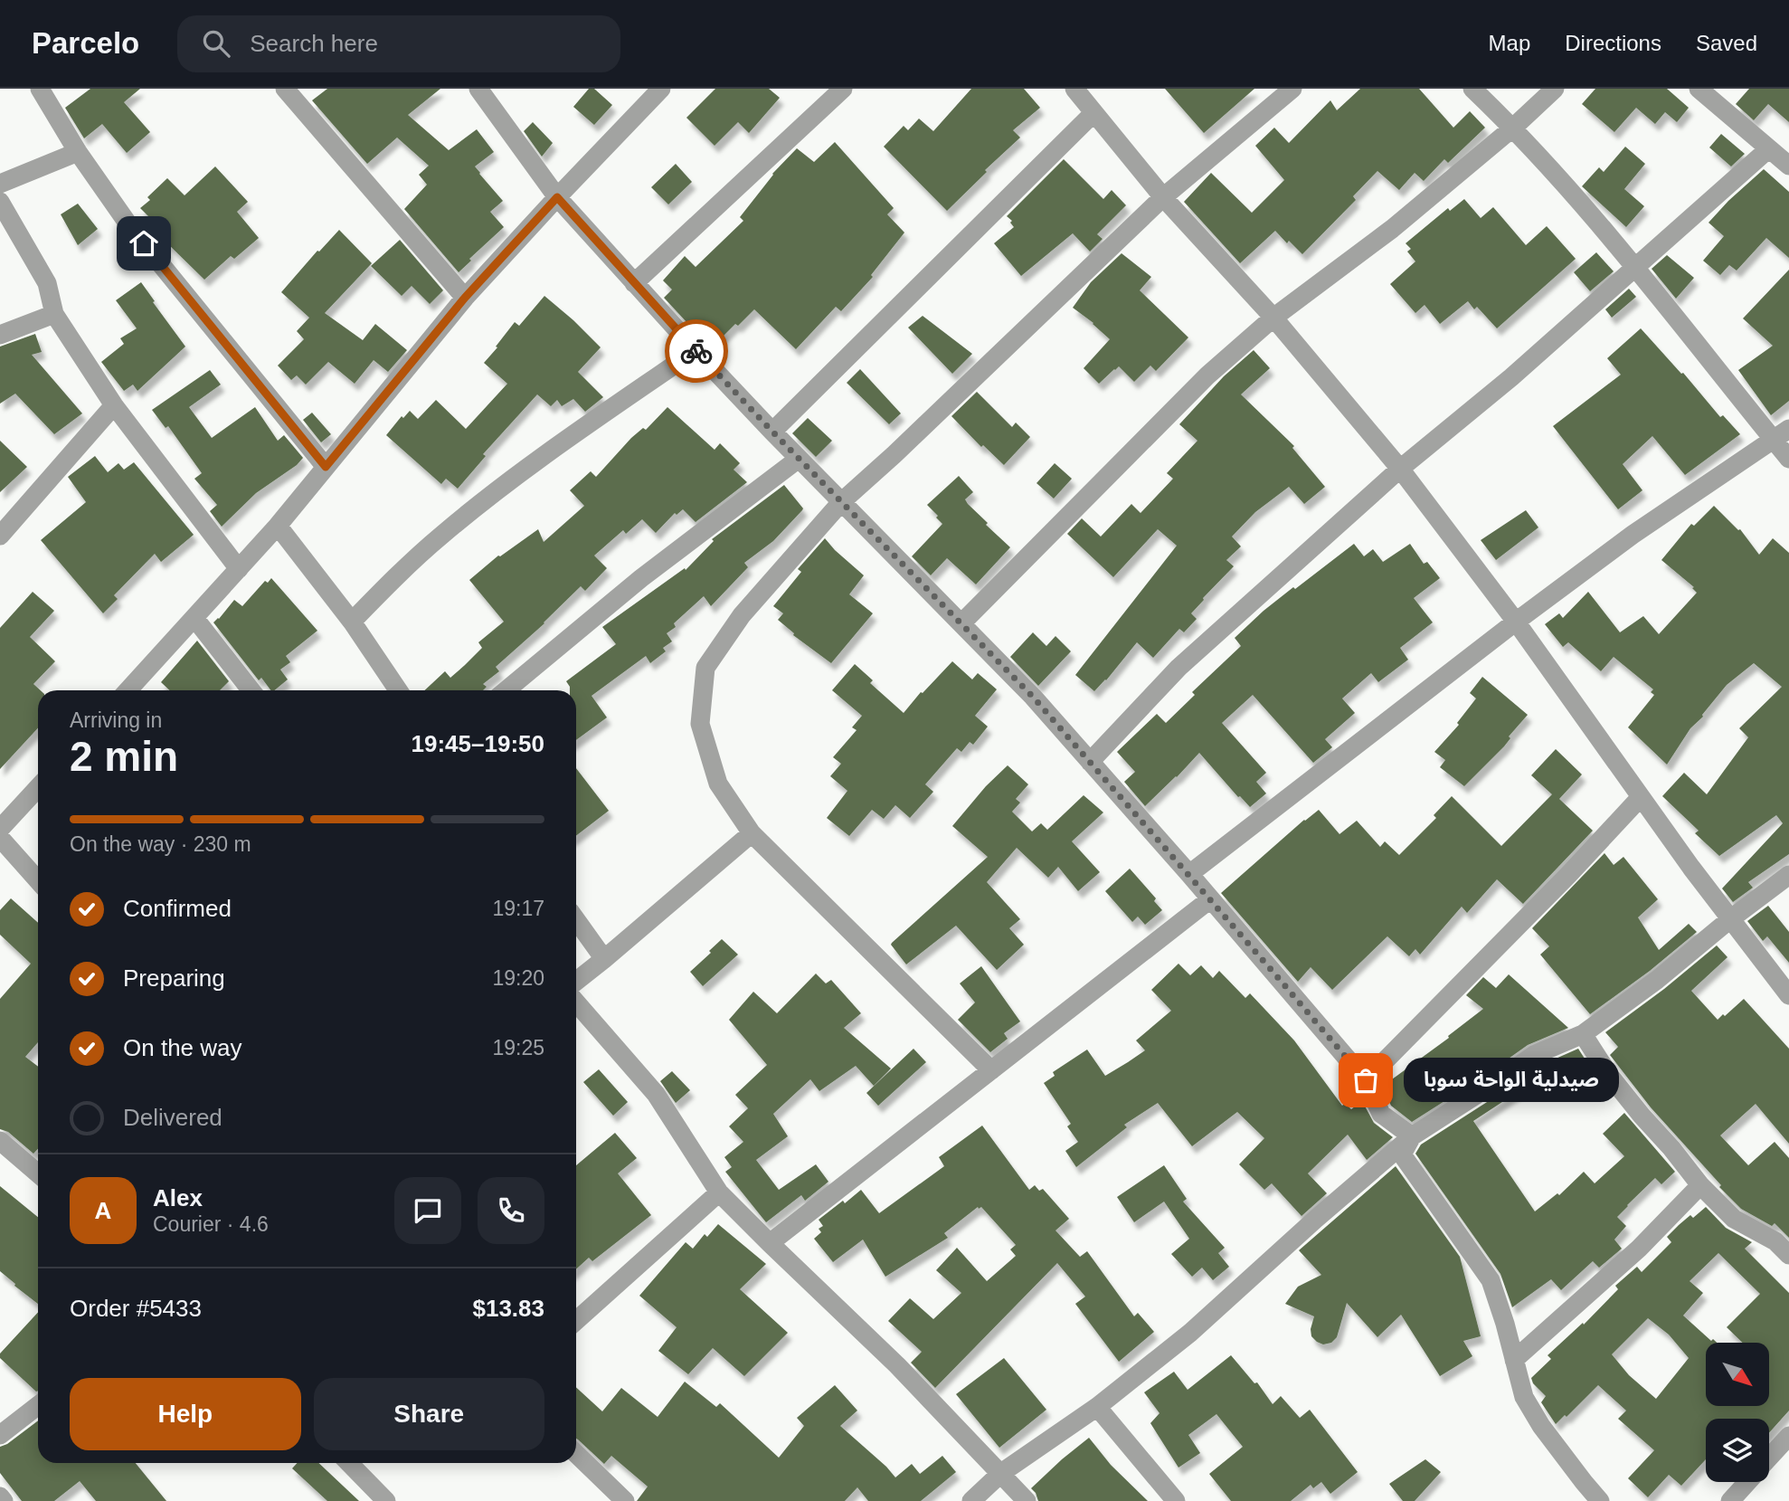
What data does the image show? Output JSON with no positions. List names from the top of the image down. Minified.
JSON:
{"places":["صيدلية الواحة سوبا"],"north":"bottom right","page":{"header":"Parcelo","search":"Search here","nav":["Map","Directions","Saved"],"heading":["2 min","Arriving in","19:45–19:50"],"panel":["Alex","Courier · 4.6","Order #5433","$13.83"],"bar":"On the way · 230 m","list":[["Confirmed","19:17"],["Preparing","19:20"],["On the way","19:25"],"Delivered"],"bubble":"صيدلية الواحة سوبا","round":"A","buttons":["Help","Share"]}}
